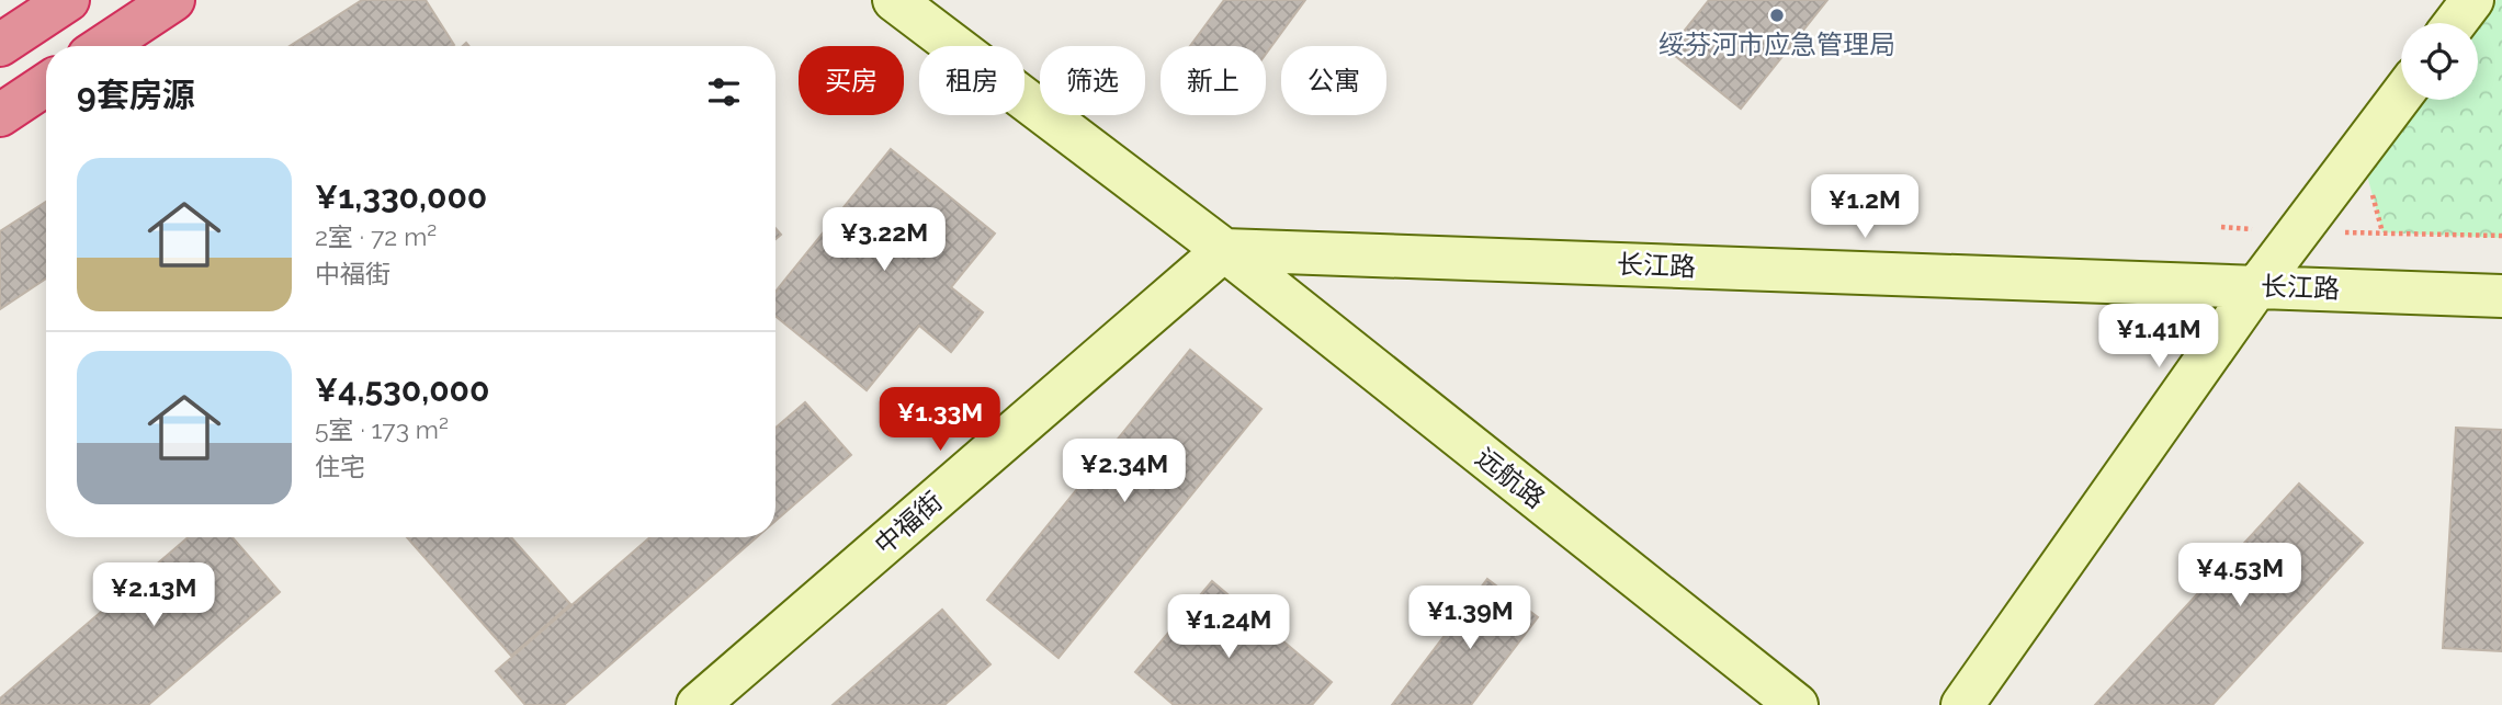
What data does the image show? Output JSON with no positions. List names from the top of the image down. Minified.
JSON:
{"streets":{"street":["长江路","远航路","中福街"]},"crossings":[["长江路","远航路"],["长江路","中福街"],["远航路","中福街"]],"places":["绥芬河市应急管理局"],"page":{"chip":["买房","租房","筛选","新上","公寓"],"heading":"9套房源","list":[{"name":"¥1,330,000","note":"2室 · 72 m² · 中福街"},{"name":"¥4,530,000","note":"5室 · 173 m² · 住宅"}],"price":["¥1.2M","¥3.22M","¥1.41M","¥1.33M","¥2.34M","¥4.53M","¥2.13M","¥1.39M","¥1.24M"]}}
